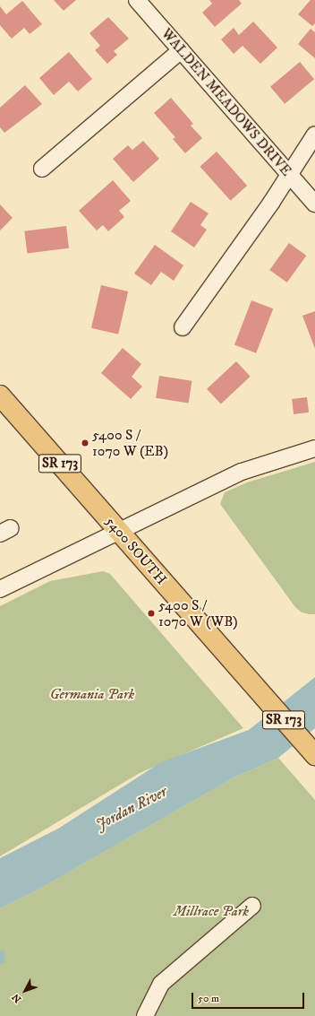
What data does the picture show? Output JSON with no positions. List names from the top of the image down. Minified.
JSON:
{"streets":{"main road":["SR 173","5400 SOUTH"],"street":["WALDEN MEADOWS DRIVE"]},"water":["Jordan River"],"parks":["Germania Park","Millrace Park"],"places":["5400 S / 1070 W (EB)","5400 S / 1070 W (WB)"],"scale_bar":"50 m","north":"bottom left"}
